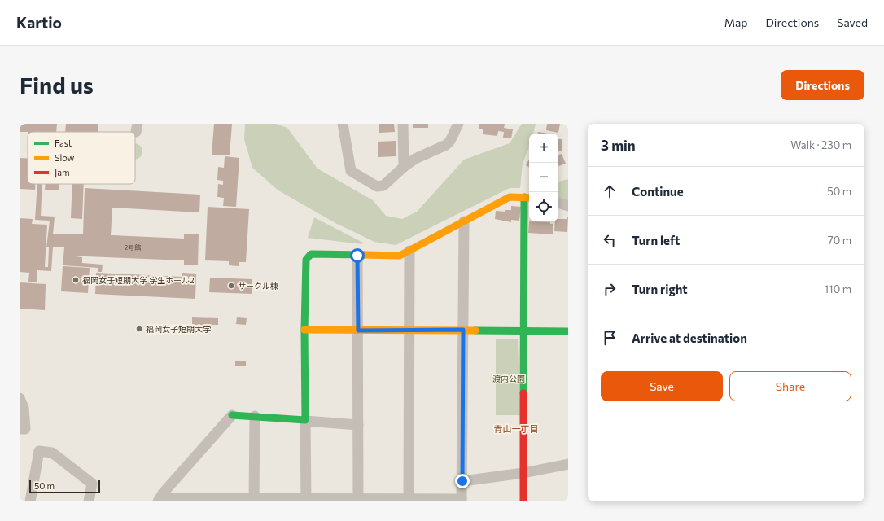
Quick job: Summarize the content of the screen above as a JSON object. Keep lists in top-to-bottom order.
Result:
{
  "districts": ["青山一丁目"],
  "parks": ["渡内公園"],
  "places": ["福岡女子短期大学 学生ホール2", "サークル棟", "福岡女子短期大学"],
  "house_numbers": ["2号館"],
  "legend": ["Fast", "Slow", "Jam"],
  "scale_bar": "50 m",
  "page": {
    "header": "Kartio",
    "nav": ["Map", "Directions", "Saved"],
    "buttons": [
      "Directions",
      ["Save", "Share"]
    ],
    "title": "Find us",
    "heading": ["3 min", "Walk · 230 m"],
    "map_buttons": ["+", "−"],
    "list": [
      ["Continue", "50 m"],
      ["Turn left", "70 m"],
      ["Turn right", "110 m"],
      "Arrive at destination"
    ],
    "scale": "50 m"
  }
}
